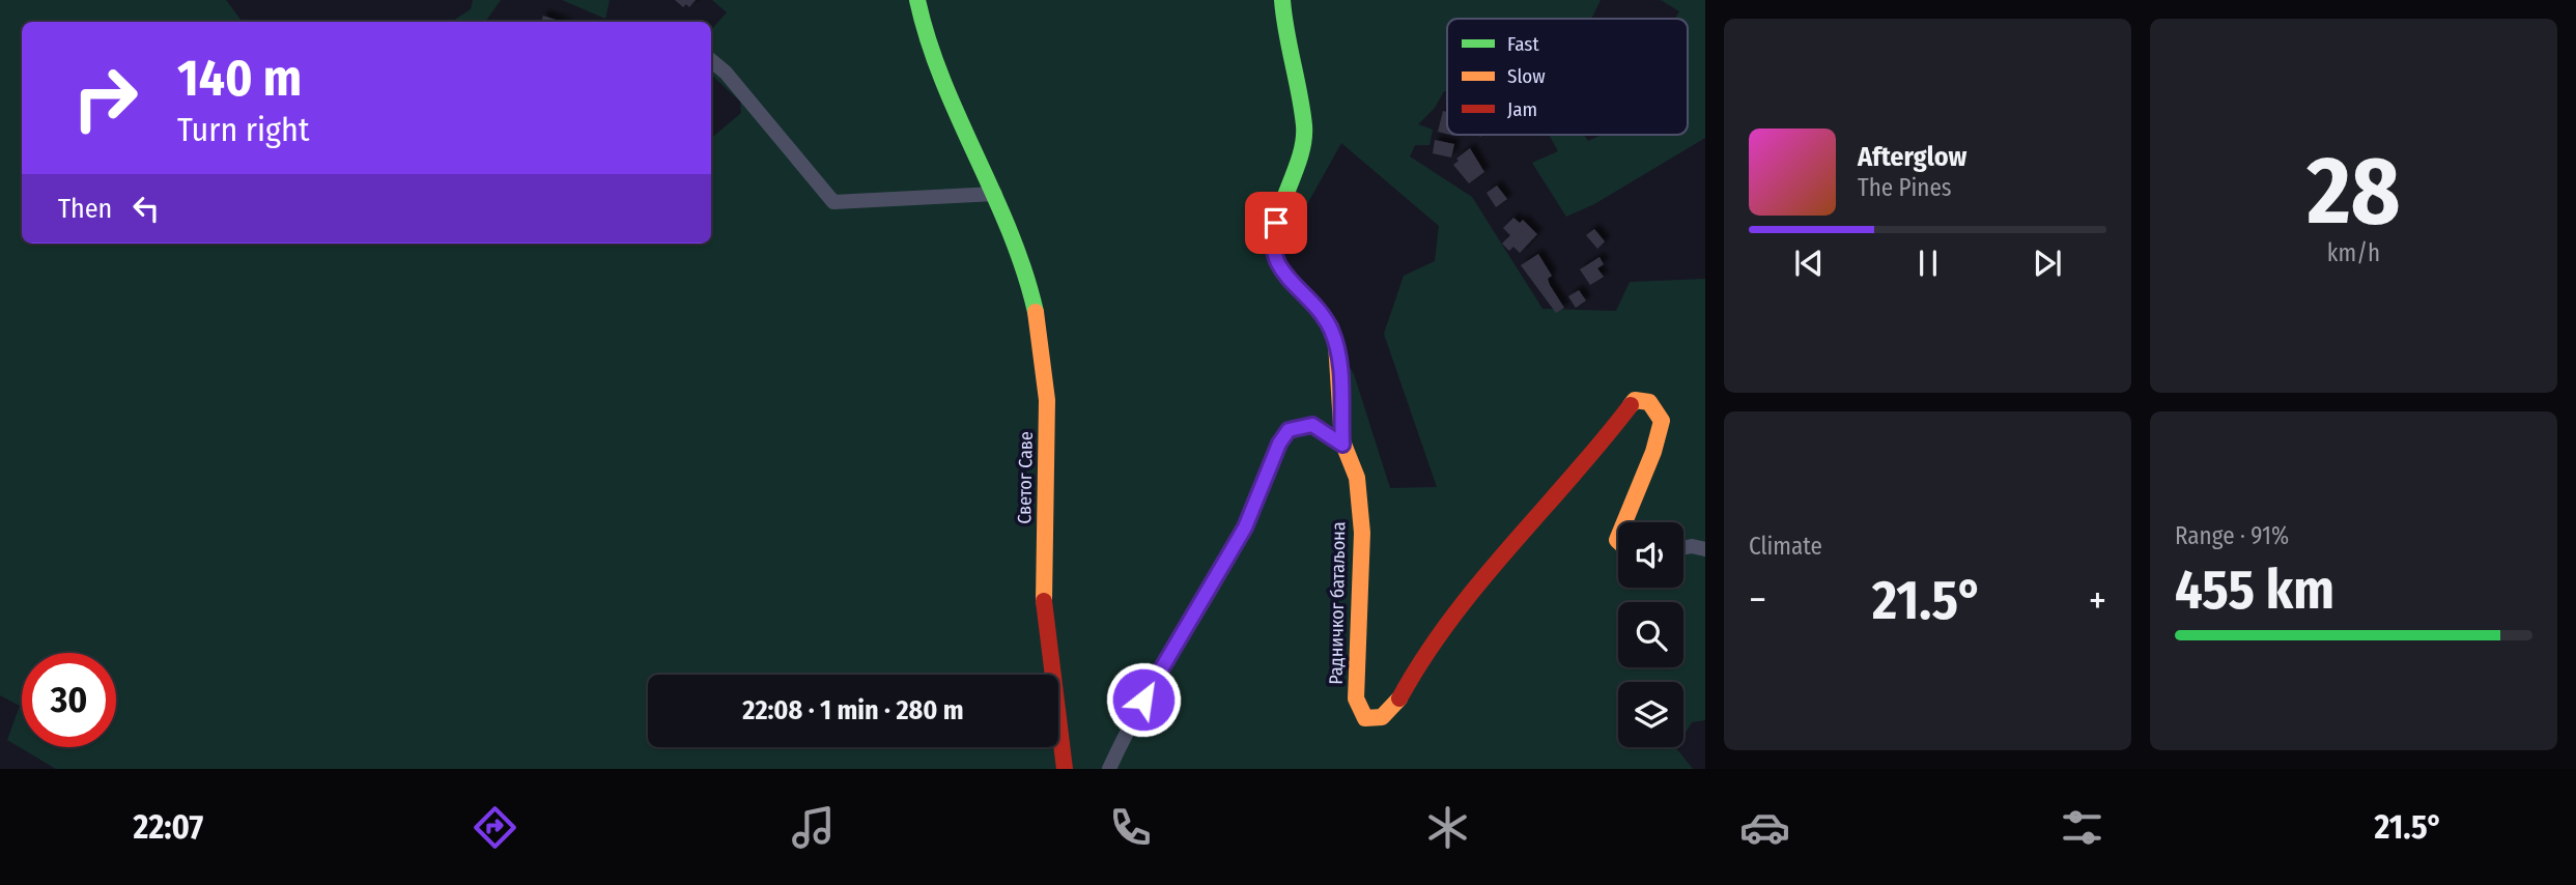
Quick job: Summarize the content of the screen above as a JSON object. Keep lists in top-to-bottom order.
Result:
{
  "streets": {
    "street": ["Светог Саве", "Радничког батаљона"]
  },
  "legend": ["Fast", "Slow", "Jam"],
  "page": {
    "tile": [
      ["28", "km/h"],
      "Climate",
      ["Range · 91%", "455 km"]
    ],
    "turn": ["140 m", "Turn right"],
    "song": ["Afterglow", "The Pines"],
    "then": "Then",
    "heat": ["−", "21.5°", "+"],
    "limit": "30",
    "trip": "22:08 · 1 min · 280 m",
    "tabs": ["22:07", "21.5°"]
  }
}
